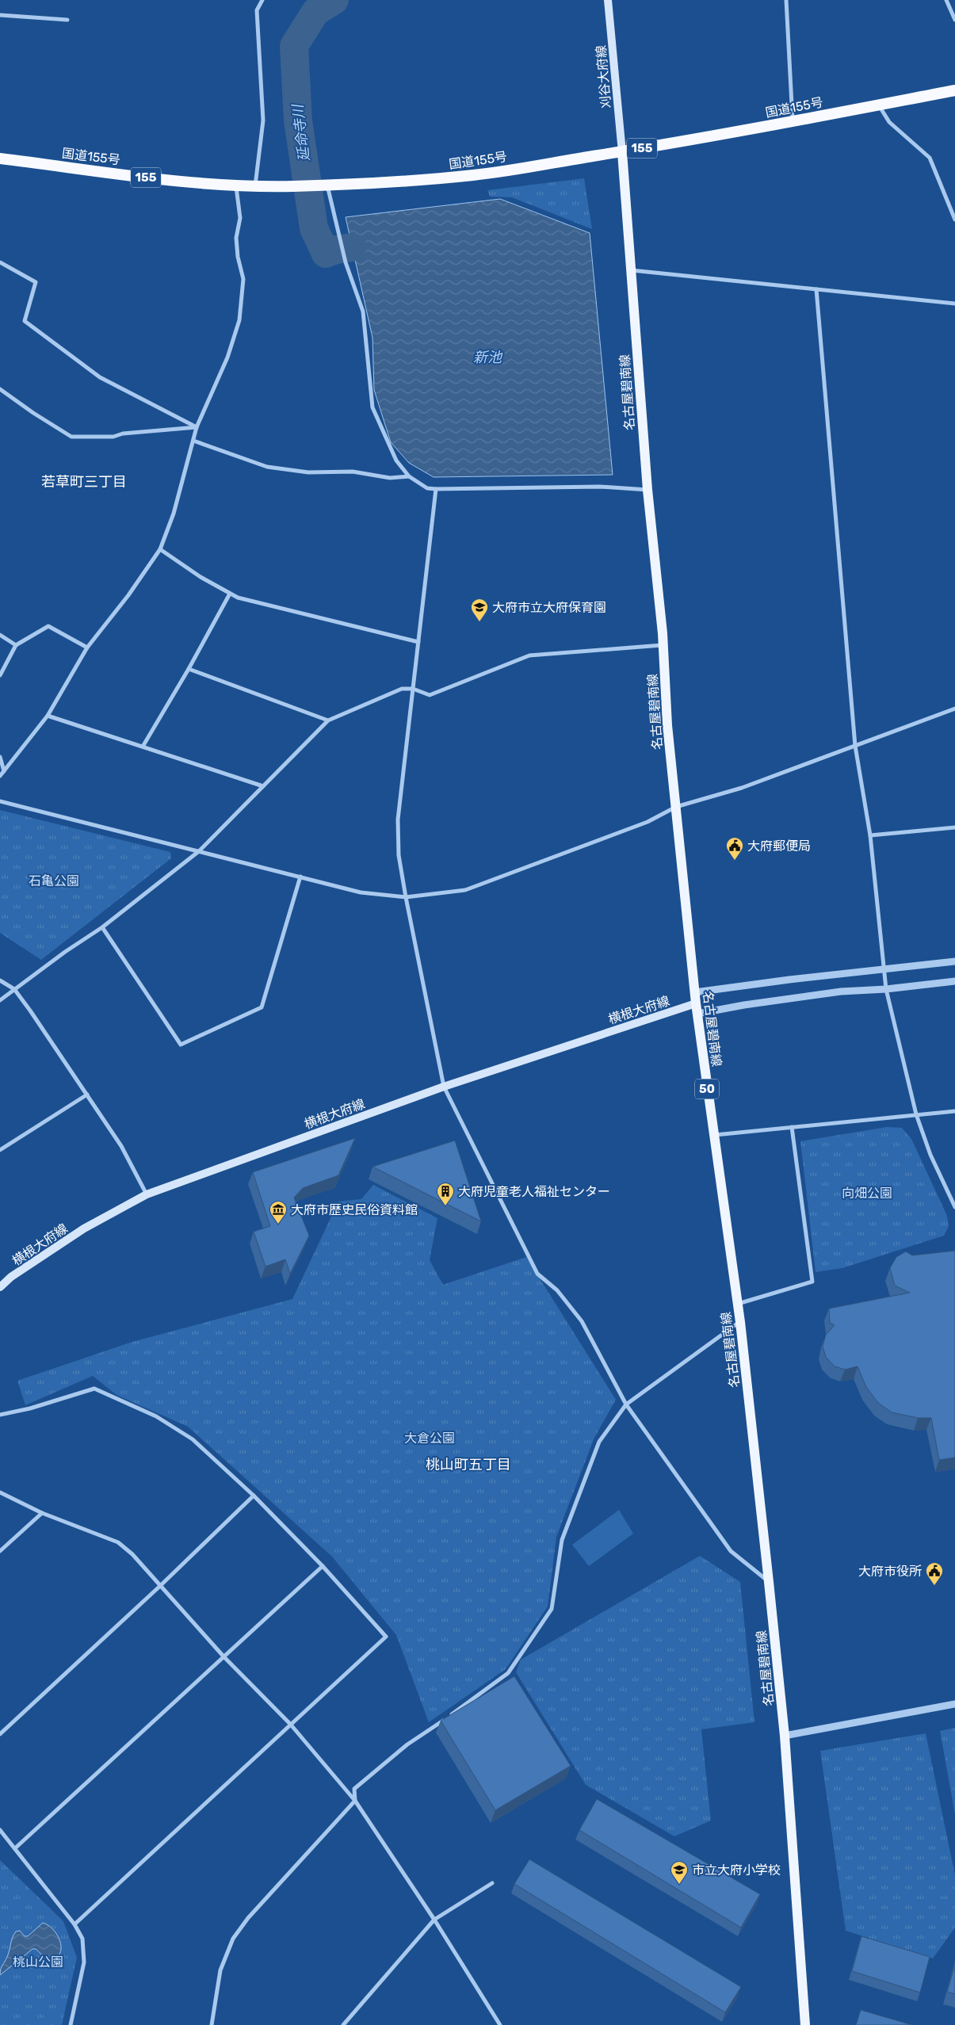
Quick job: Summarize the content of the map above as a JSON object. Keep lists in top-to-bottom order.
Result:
{
  "streets": {
    "highway": ["国道155号", "155"],
    "main road": [
      "刈谷大府線",
      "名古屋碧南線",
      "横根大府線",
      "50"
    ]
  },
  "crossings": [
    ["刈谷大府線", "国道155号"],
    ["刈谷大府線", "名古屋碧南線"],
    ["国道155号", "名古屋碧南線"],
    ["名古屋碧南線", "横根大府線"]
  ],
  "districts": ["若草町三丁目", "桃山町五丁目"],
  "water": ["延命寺川", "新池"],
  "parks": [
    "石亀公園",
    "向畑公園",
    "大倉公園",
    "桃山公園"
  ],
  "places": {
    "school or university": ["大府市立大府保育園", "市立大府小学校"],
    "public building": ["大府郵便局", "大府市役所"],
    "building": ["大府児童老人福祉センター"],
    "museum": ["大府市歴史民俗資料館"]
  }
}
